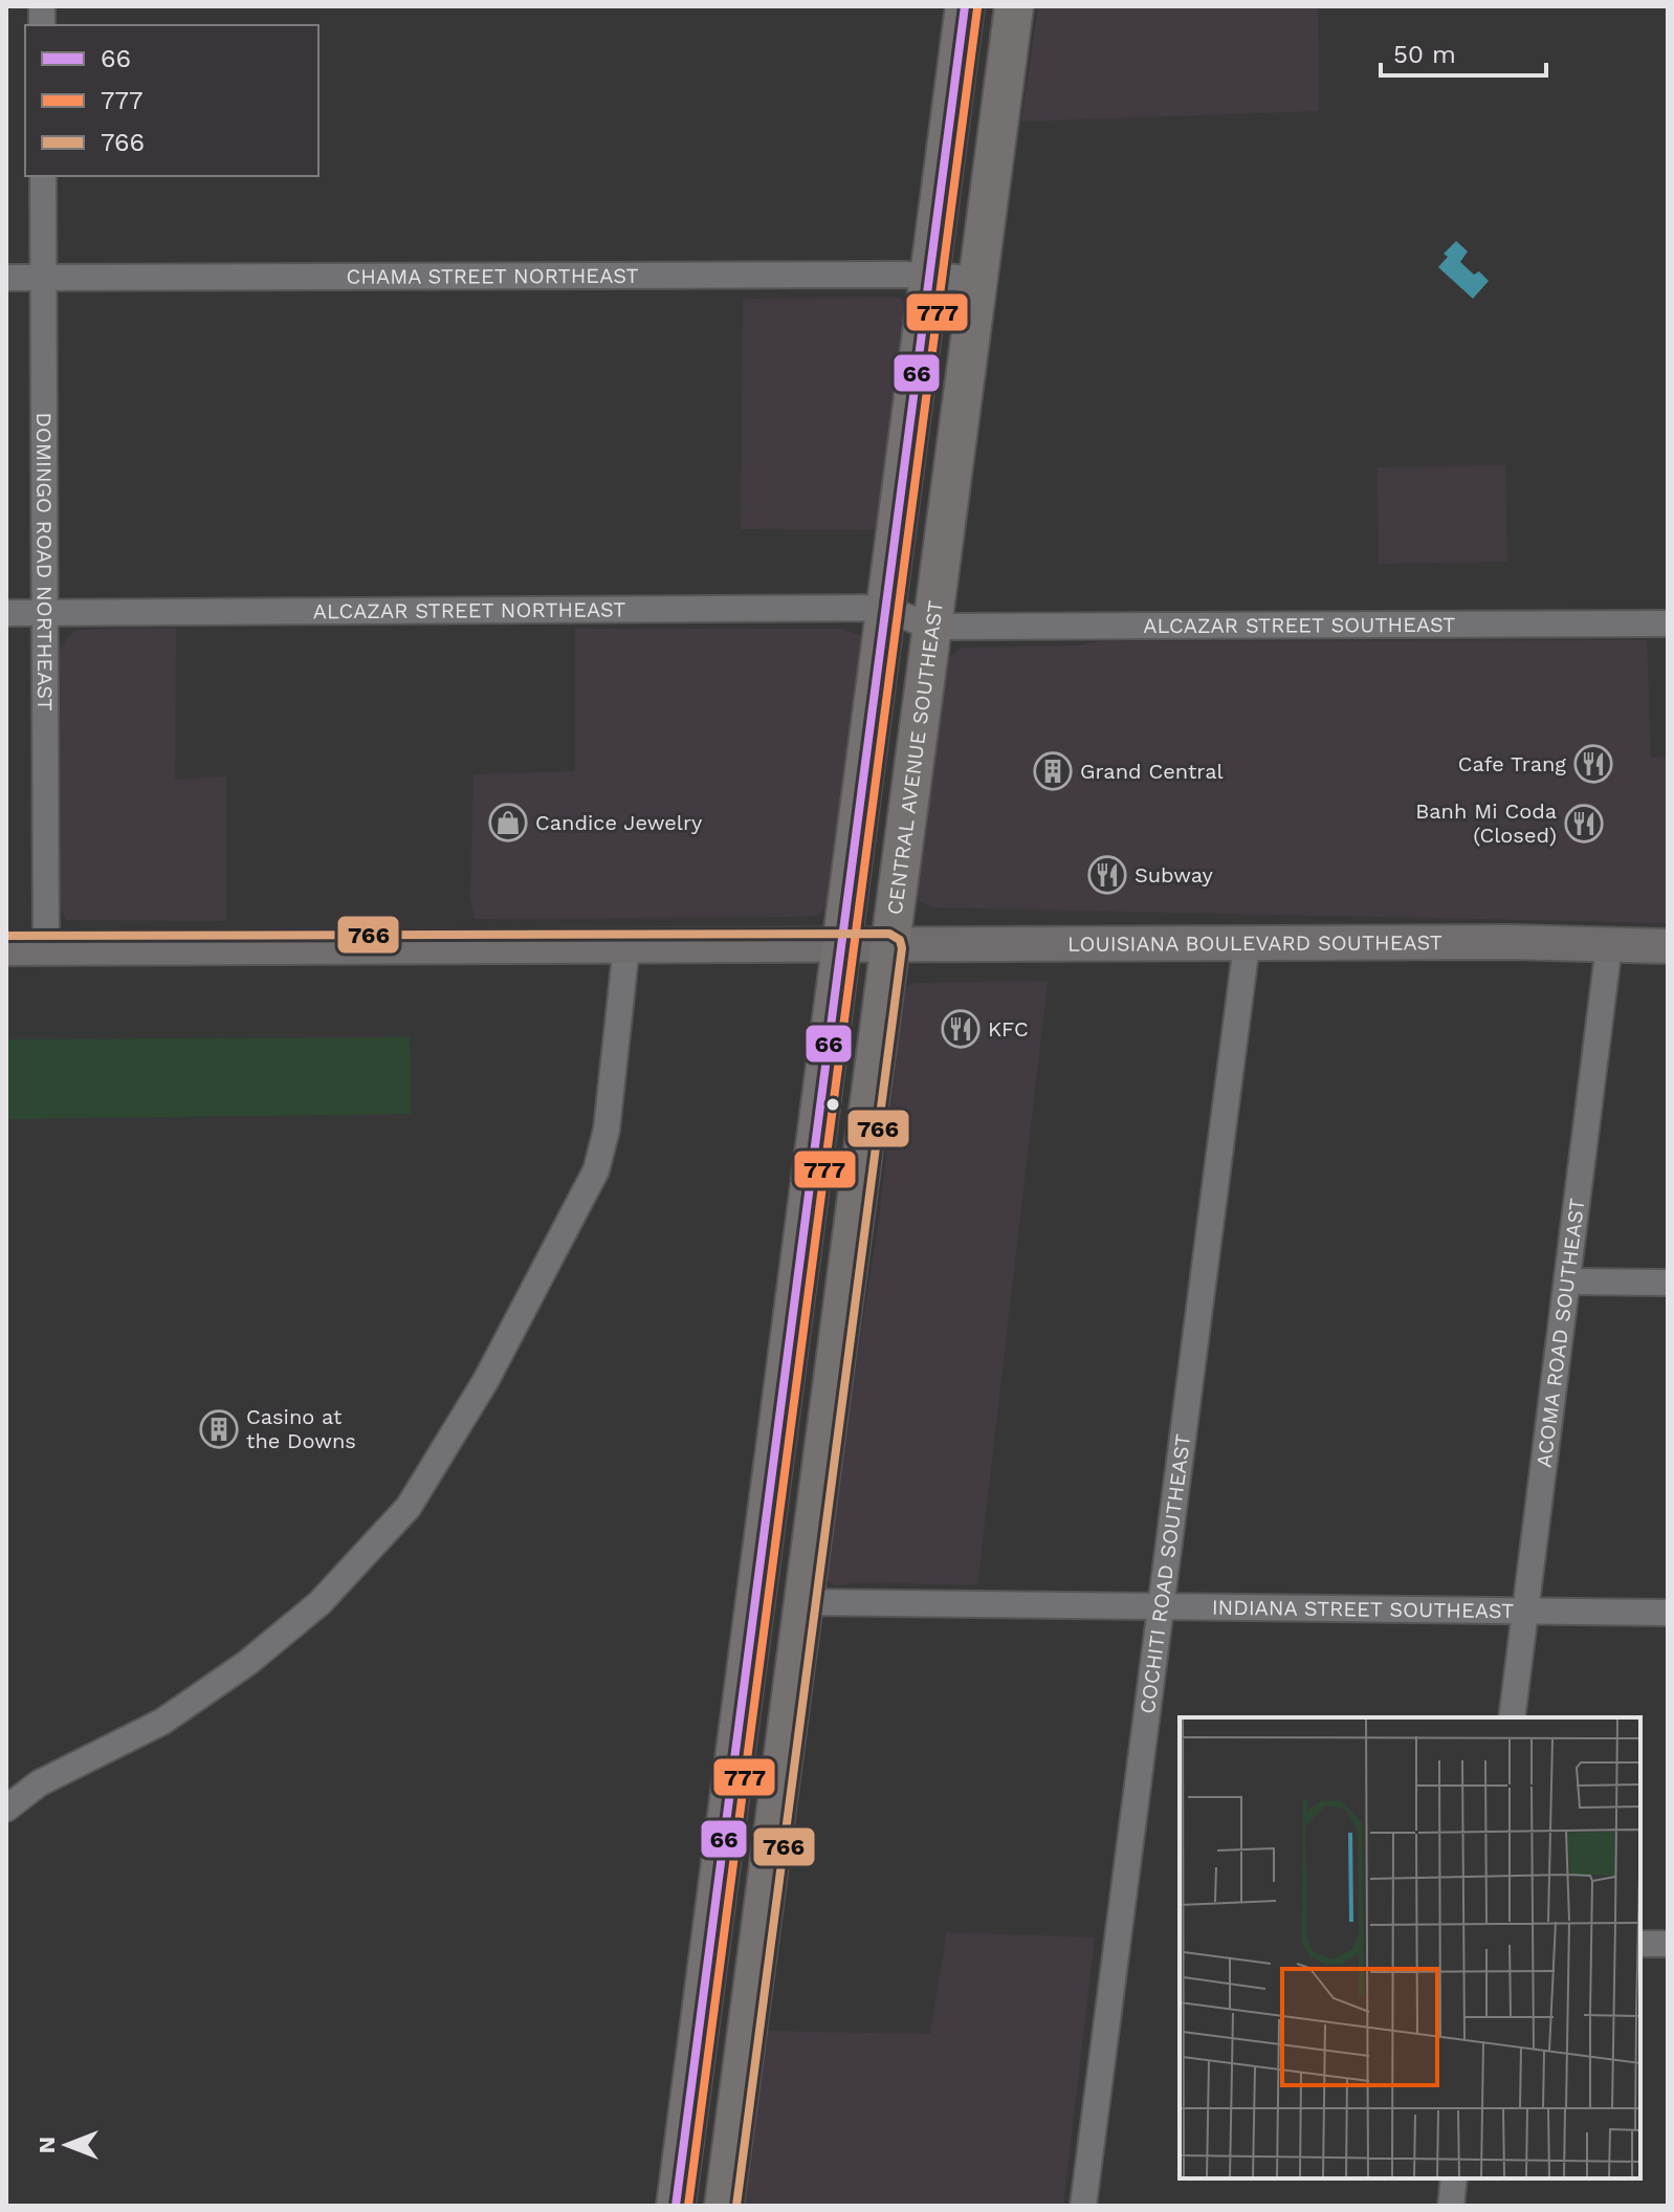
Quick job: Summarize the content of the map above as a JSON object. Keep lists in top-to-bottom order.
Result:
{
  "streets": {
    "main road": ["CENTRAL AVENUE SOUTHEAST", "LOUISIANA BOULEVARD SOUTHEAST"],
    "street": [
      "CHAMA STREET NORTHEAST",
      "DOMINGO ROAD NORTHEAST",
      "ALCAZAR STREET NORTHEAST",
      "ALCAZAR STREET SOUTHEAST",
      "ACOMA ROAD SOUTHEAST",
      "COCHITI ROAD SOUTHEAST",
      "INDIANA STREET SOUTHEAST"
    ]
  },
  "crossings": [
    ["CHAMA STREET NORTHEAST", "DOMINGO ROAD NORTHEAST"],
    ["CHAMA STREET NORTHEAST", "CENTRAL AVENUE SOUTHEAST"],
    ["DOMINGO ROAD NORTHEAST", "ALCAZAR STREET NORTHEAST"],
    ["DOMINGO ROAD NORTHEAST", "LOUISIANA BOULEVARD SOUTHEAST"],
    ["ALCAZAR STREET NORTHEAST", "ALCAZAR STREET SOUTHEAST"],
    ["ALCAZAR STREET NORTHEAST", "CENTRAL AVENUE SOUTHEAST"],
    ["ALCAZAR STREET SOUTHEAST", "CENTRAL AVENUE SOUTHEAST"],
    ["CENTRAL AVENUE SOUTHEAST", "LOUISIANA BOULEVARD SOUTHEAST"],
    ["CENTRAL AVENUE SOUTHEAST", "INDIANA STREET SOUTHEAST"],
    ["LOUISIANA BOULEVARD SOUTHEAST", "ACOMA ROAD SOUTHEAST"],
    ["LOUISIANA BOULEVARD SOUTHEAST", "COCHITI ROAD SOUTHEAST"],
    ["ACOMA ROAD SOUTHEAST", "INDIANA STREET SOUTHEAST"],
    ["COCHITI ROAD SOUTHEAST", "INDIANA STREET SOUTHEAST"]
  ],
  "places": {
    "restaurant": [
      "Cafe Trang",
      "Banh Mi Coda (Closed)",
      "Subway",
      "KFC"
    ],
    "building": ["Grand Central", "Casino at the Downs"],
    "shop": ["Candice Jewelry"]
  },
  "lines": ["transit line 66", "transit line 777", "transit line 766"],
  "legend": ["66", "777", "766"],
  "scale_bar": "50 m",
  "north": "left"
}
